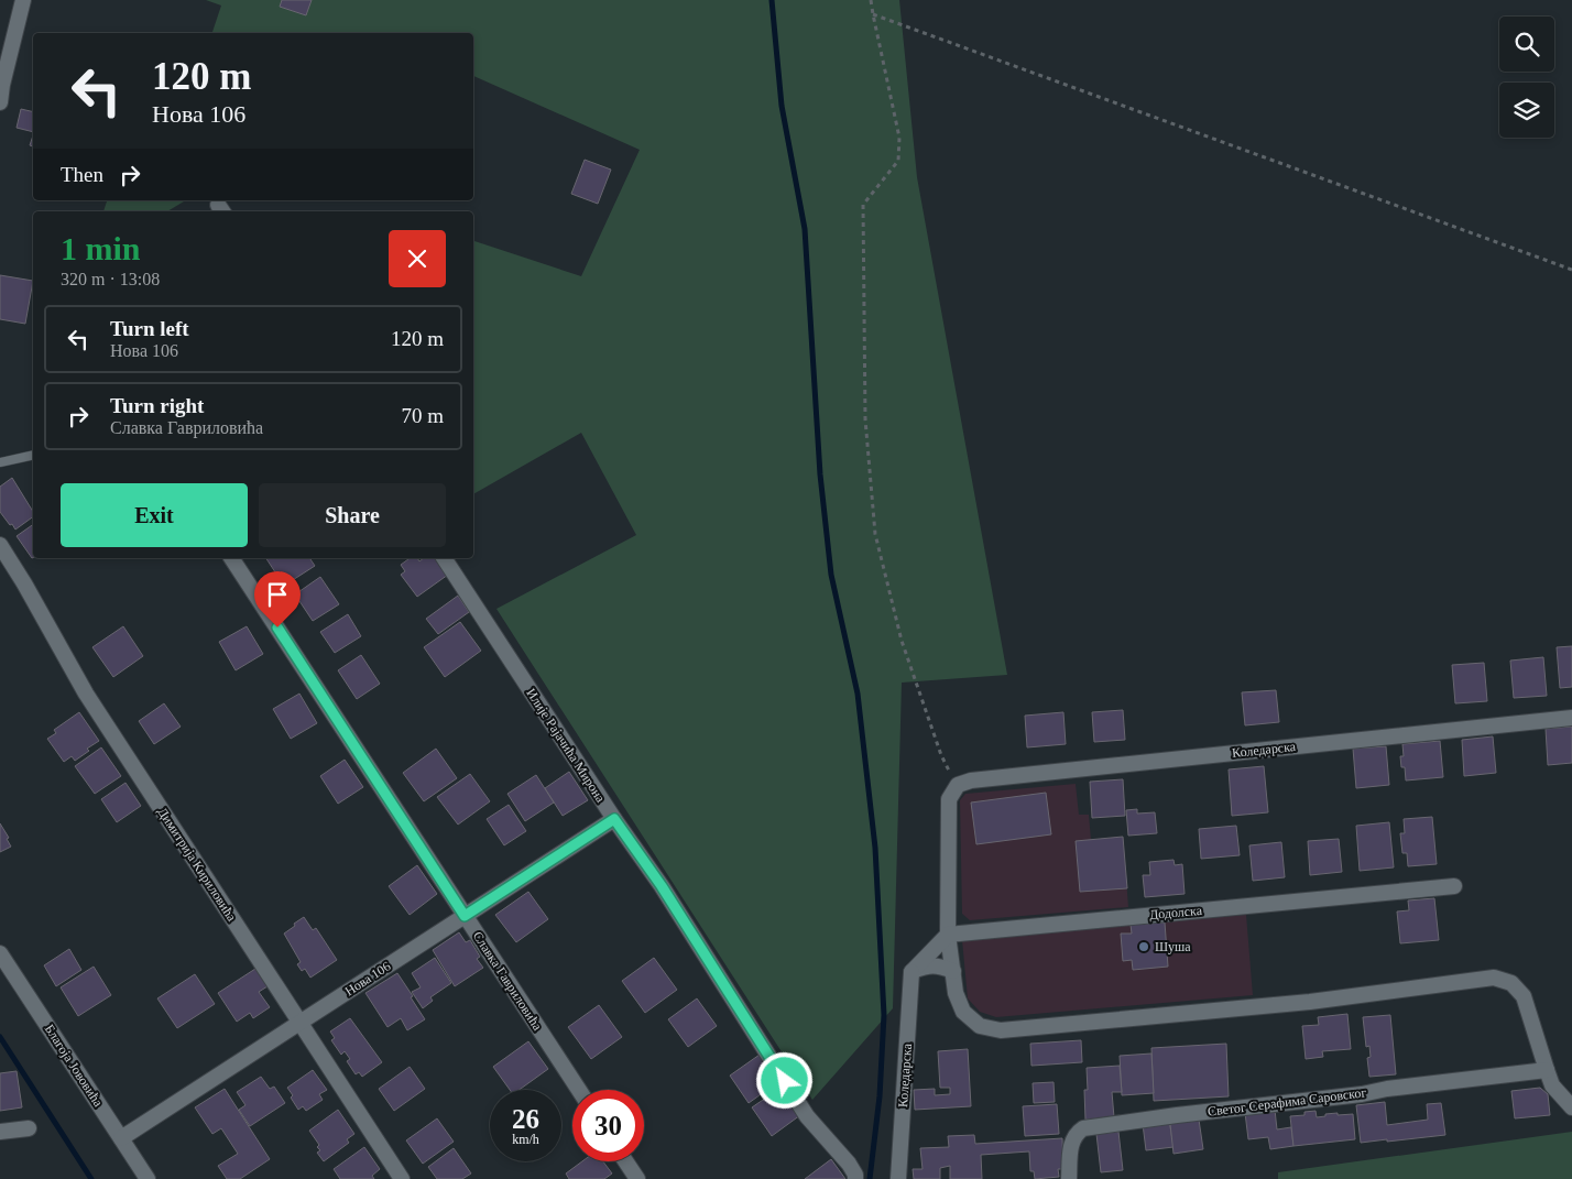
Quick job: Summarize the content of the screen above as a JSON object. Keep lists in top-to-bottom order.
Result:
{
  "streets": {
    "street": [
      "Илије Рајачића Мирона",
      "Коледарска",
      "Димитрија Кириловића",
      "Додолска",
      "Нова 106",
      "Славка Гавриловића",
      "Благоја Јововића",
      "Светог Серафима Саровског"
    ]
  },
  "crossings": [
    ["Илије Рајачића Мирона", "Нова 106"],
    ["Димитрија Кириловића", "Нова 106"],
    ["Нова 106", "Славка Гавриловића"],
    ["Нова 106", "Благоја Јововића"]
  ],
  "places": ["Шуша"],
  "page": {
    "turn": ["120 m", "Нова 106"],
    "then": "Then",
    "heading": ["1 min", "320 m · 13:08"],
    "list": [
      {
        "name": "Turn left",
        "note": "Нова 106",
        "value": "120 m"
      },
      {
        "name": "Turn right",
        "note": "Славка Гавриловића",
        "value": "70 m"
      }
    ],
    "buttons": ["Exit", "Share"],
    "speed": "26 km/h",
    "limit": "30"
  }
}
